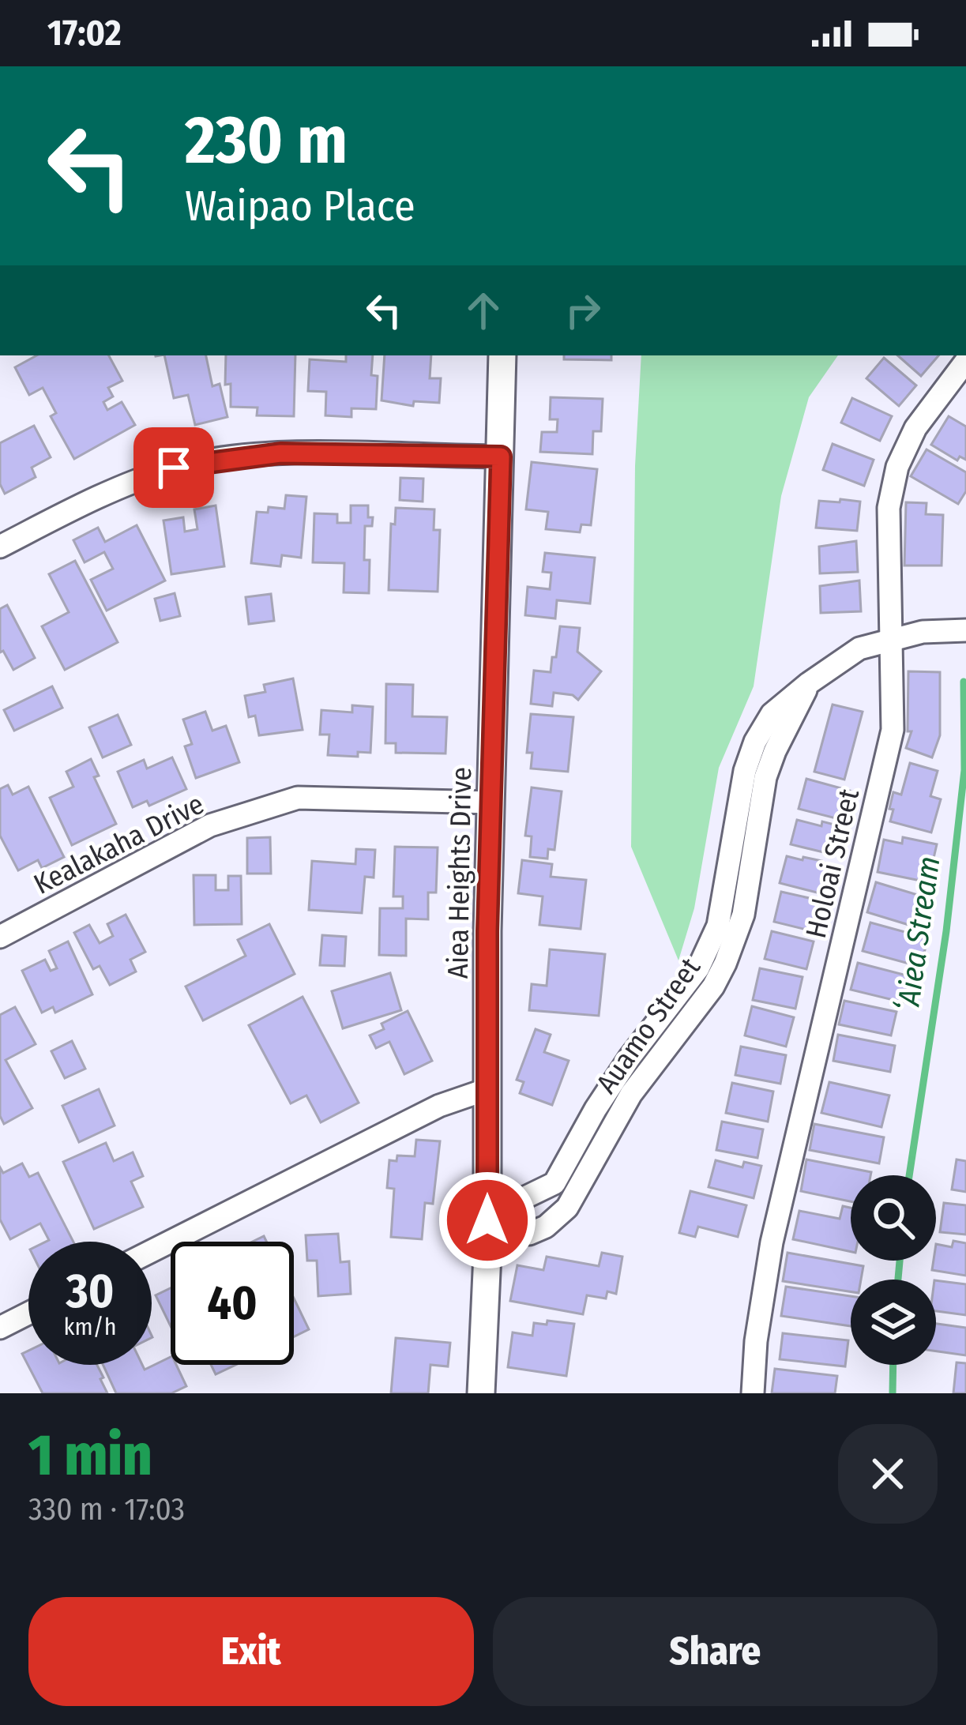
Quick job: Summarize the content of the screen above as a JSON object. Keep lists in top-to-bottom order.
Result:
{
  "streets": {
    "street": [
      "Kealakaha Drive",
      "Holoai Street",
      "Aiea Heights Drive",
      "Auamo Street"
    ]
  },
  "crossings": [
    ["Kealakaha Drive", "Aiea Heights Drive"],
    ["Holoai Street", "Auamo Street"],
    ["Aiea Heights Drive", "Auamo Street"]
  ],
  "water": ["ʻAiea Stream"],
  "page": {
    "status": "17:02",
    "turn": ["230 m", "Waipao Place"],
    "speed": "30 km/h",
    "limit": "40",
    "heading": ["1 min", "330 m · 17:03"],
    "buttons": ["Exit", "Share"]
  }
}
